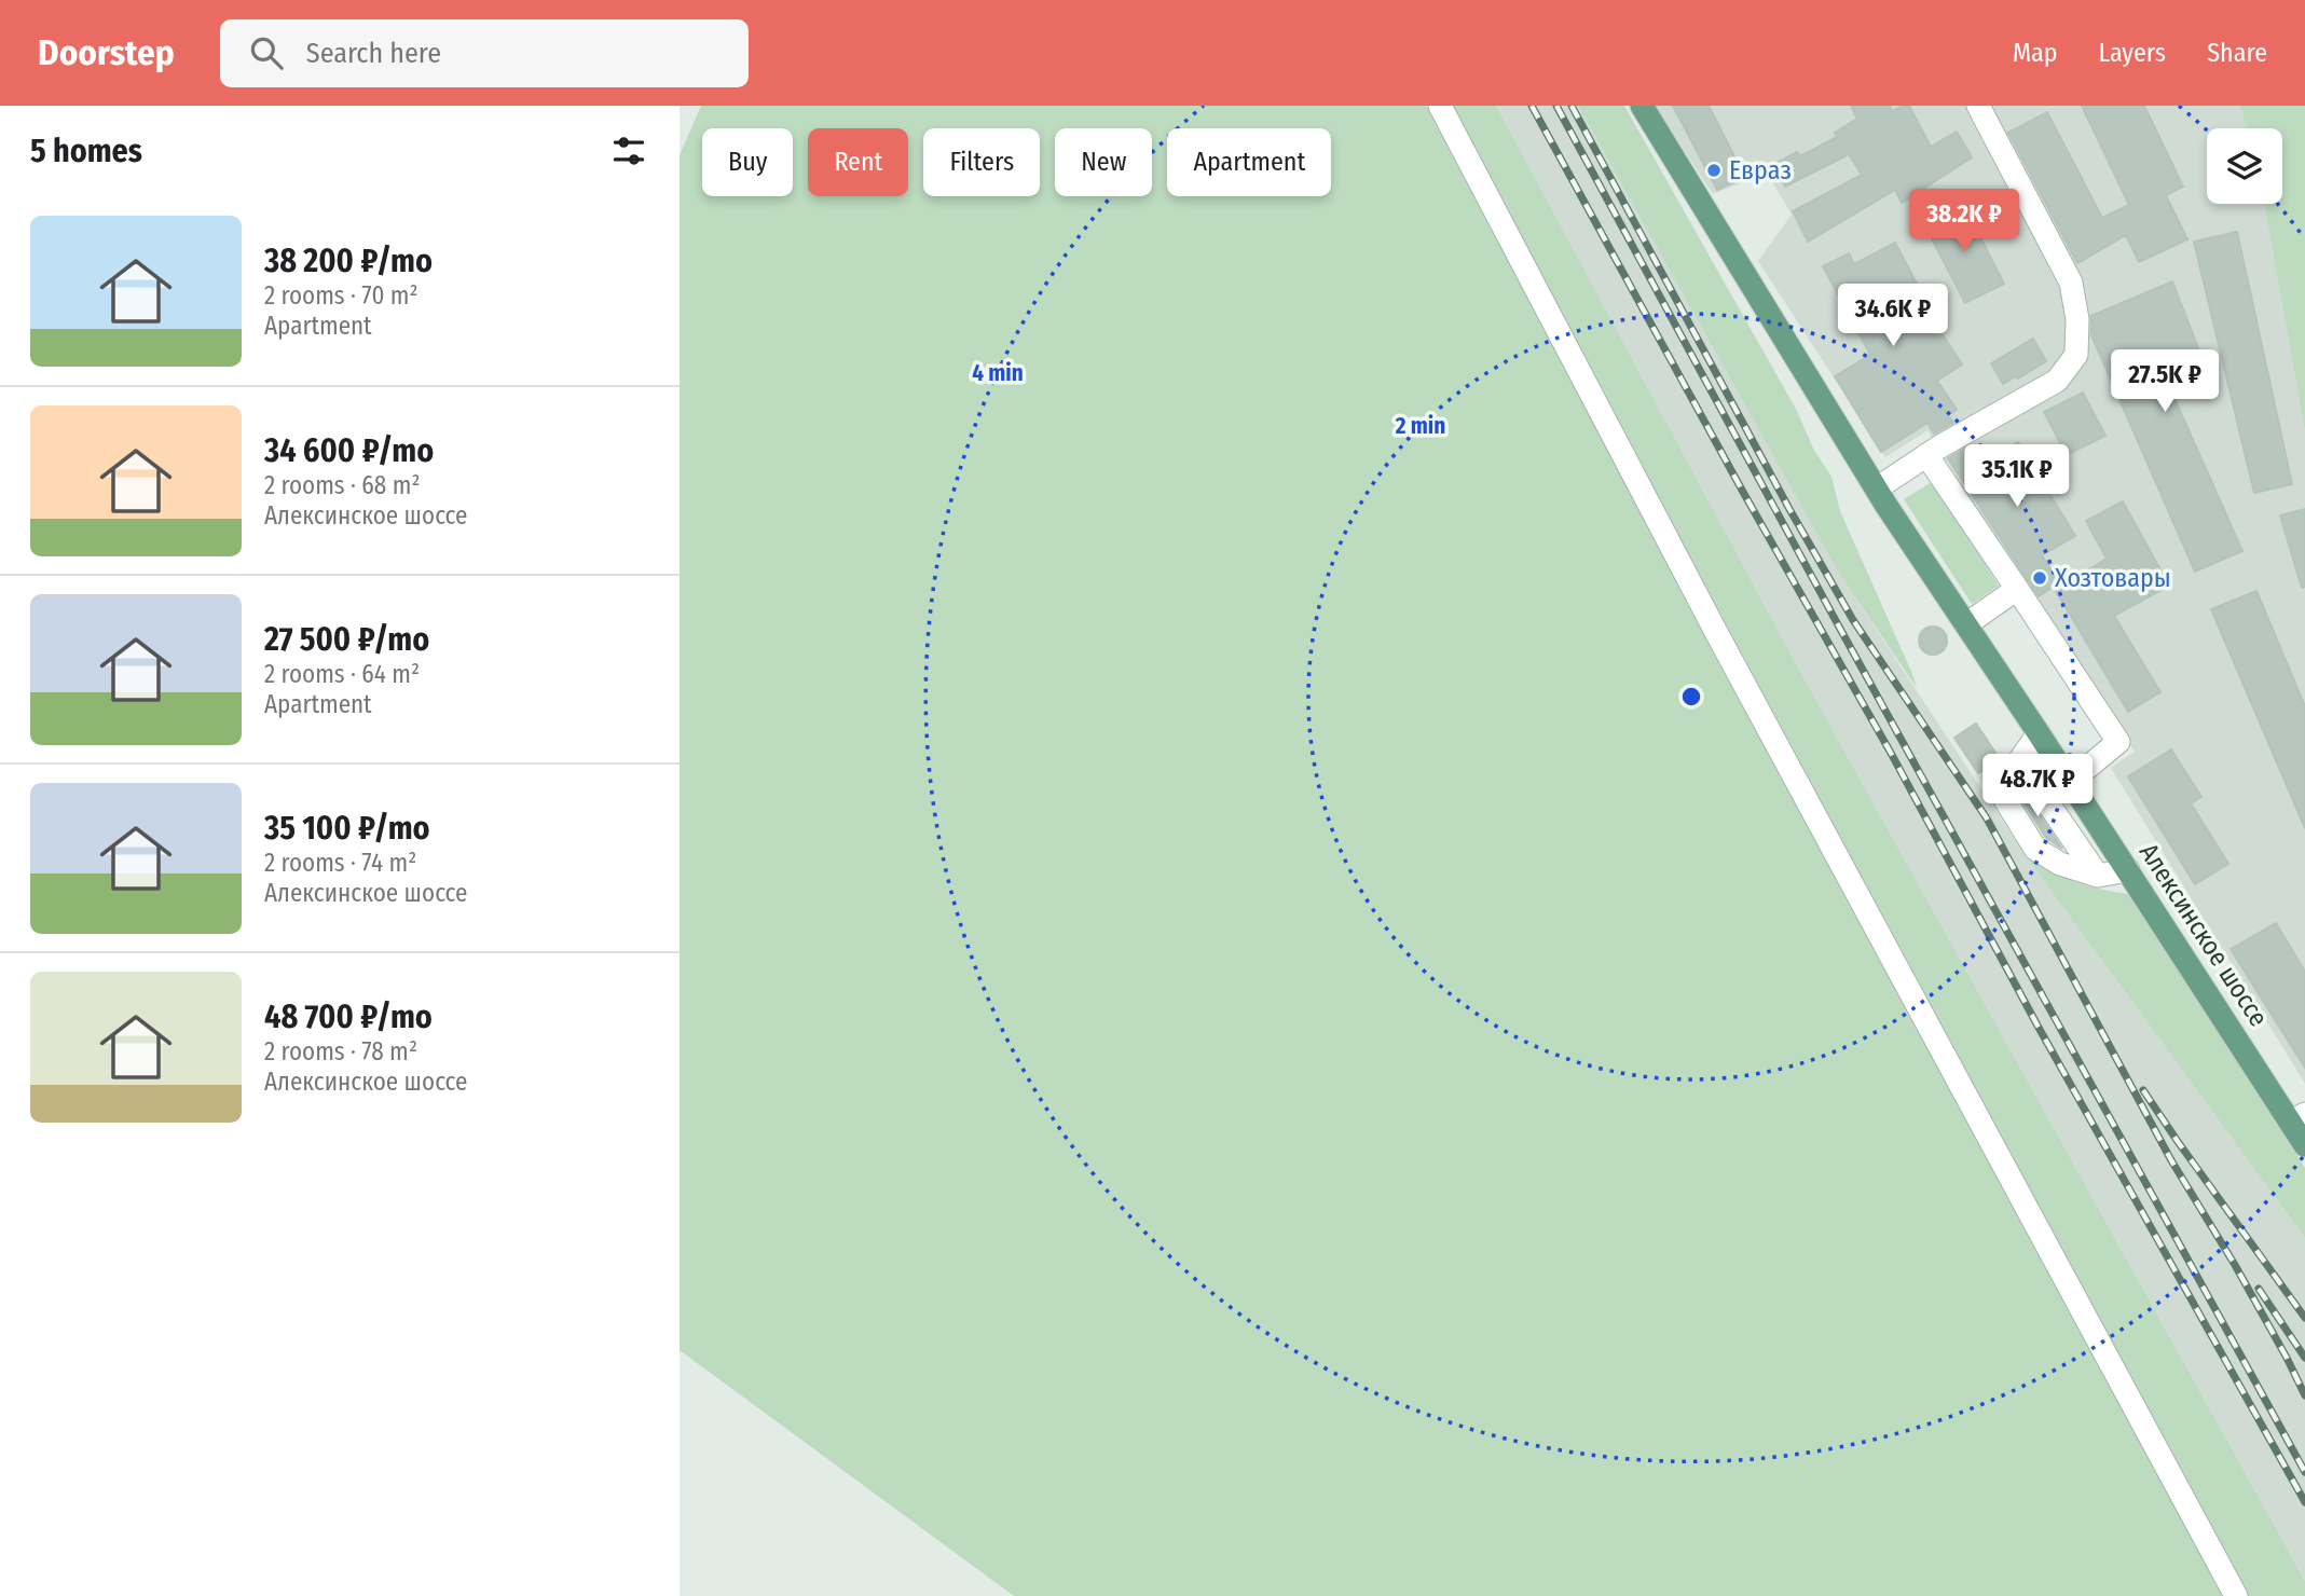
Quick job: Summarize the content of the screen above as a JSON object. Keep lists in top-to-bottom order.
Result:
{
  "streets": {
    "main road": ["Алексинское шоссе"]
  },
  "places": ["Евраз", "Хозтовары"],
  "page": {
    "header": "Doorstep",
    "search": "Search here",
    "nav": ["Map", "Layers", "Share"],
    "heading": "5 homes",
    "chip": [
      "Buy",
      "Rent",
      "Filters",
      "New",
      "Apartment"
    ],
    "price": [
      "38.2K ₽",
      "34.6K ₽",
      "27.5K ₽",
      "35.1K ₽",
      "48.7K ₽"
    ],
    "list": [
      {
        "name": "38 200 ₽/mo",
        "note": "2 rooms · 70 m² · Apartment"
      },
      {
        "name": "34 600 ₽/mo",
        "note": "2 rooms · 68 m² · Алексинское шоссе"
      },
      {
        "name": "27 500 ₽/mo",
        "note": "2 rooms · 64 m² · Apartment"
      },
      {
        "name": "35 100 ₽/mo",
        "note": "2 rooms · 74 m² · Алексинское шоссе"
      },
      {
        "name": "48 700 ₽/mo",
        "note": "2 rooms · 78 m² · Алексинское шоссе"
      }
    ]
  },
  "rings": ["4 min", "2 min"]
}
